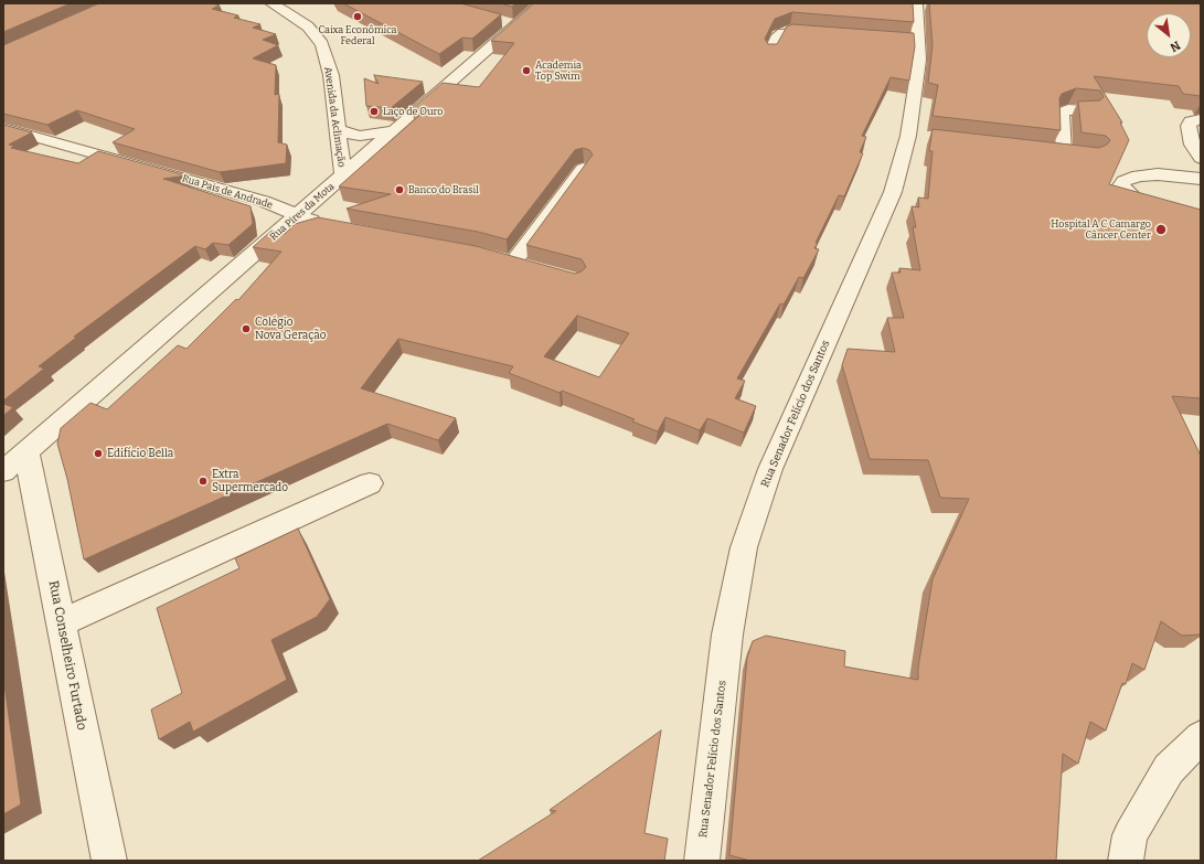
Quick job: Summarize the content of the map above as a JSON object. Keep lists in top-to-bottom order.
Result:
{
  "streets": {
    "street": [
      "Avenida da Aclimação",
      "Rua Pais de Andrade",
      "Rua Pires da Mota",
      "Rua Senador Felício dos Santos",
      "Rua Conselheiro Furtado"
    ]
  },
  "crossings": [
    ["Avenida da Aclimação", "Rua Pires da Mota"],
    ["Rua Pais de Andrade", "Rua Pires da Mota"],
    ["Rua Pires da Mota", "Rua Conselheiro Furtado"]
  ],
  "places": [
    "Caixa Econômica Federal",
    "Academia Top Swim",
    "Laço de Ouro",
    "Banco do Brasil",
    "Hospital A C Camargo Câncer Center",
    "Colégio Nova Geração",
    "Edifício Bella",
    "Extra Supermercado"
  ],
  "north": "bottom right"
}
